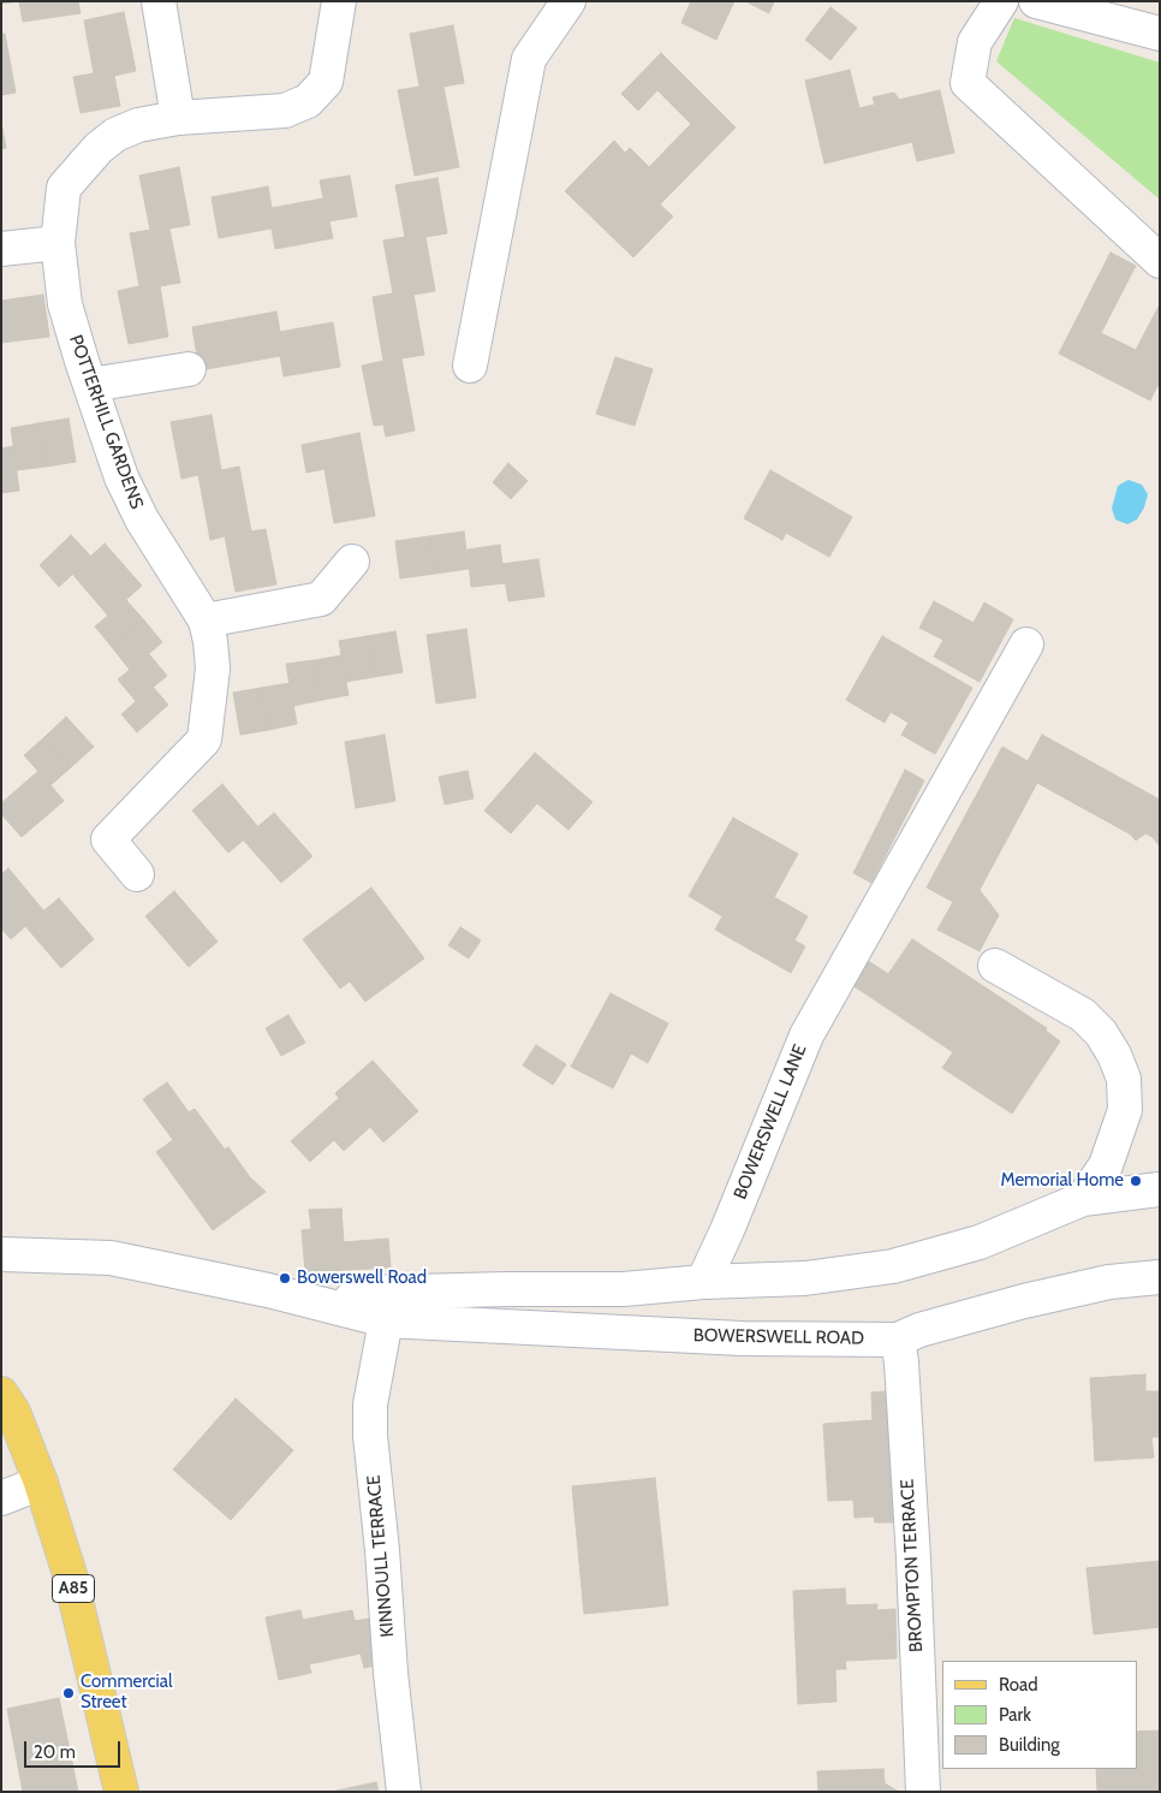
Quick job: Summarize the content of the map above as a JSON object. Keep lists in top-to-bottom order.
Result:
{
  "streets": {
    "main road": ["A85"],
    "street": [
      "POTTERHILL GARDENS",
      "BOWERSWELL LANE",
      "BOWERSWELL ROAD",
      "KINNOULL TERRACE",
      "BROMPTON TERRACE"
    ]
  },
  "crossings": [
    ["BOWERSWELL ROAD", "KINNOULL TERRACE"],
    ["BOWERSWELL ROAD", "BROMPTON TERRACE"]
  ],
  "places": ["Memorial Home", "Bowerswell Road", "Commercial Street"],
  "legend": ["Road", "Park", "Building"],
  "scale_bar": "20 m"
}
